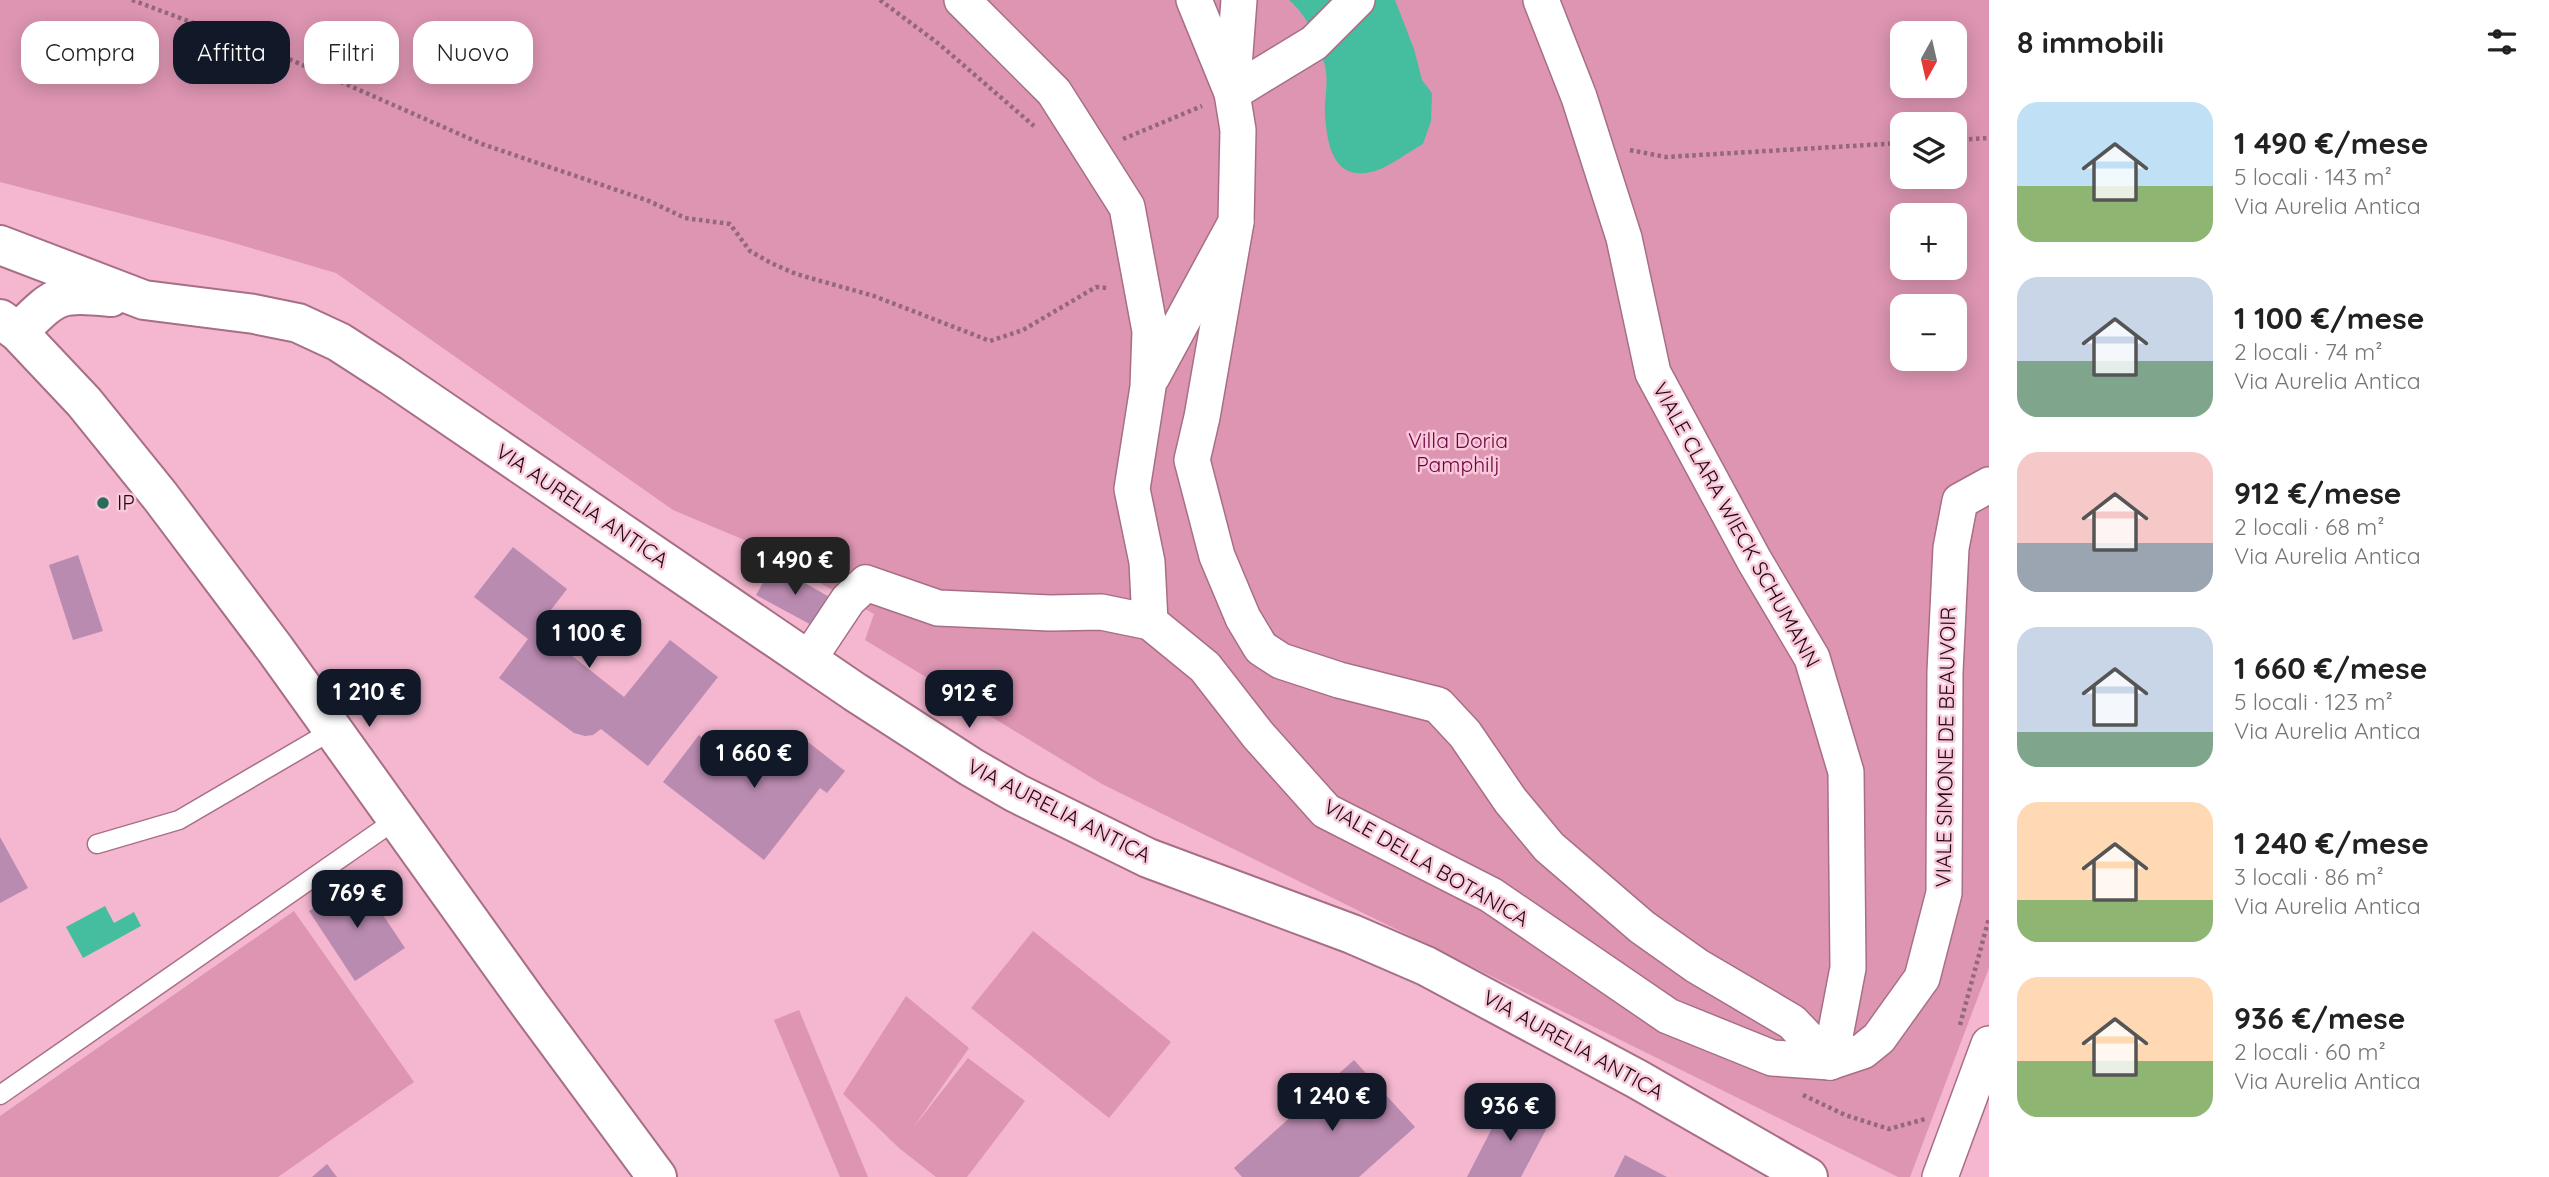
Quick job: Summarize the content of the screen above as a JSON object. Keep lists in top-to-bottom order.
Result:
{
  "streets": {
    "street": [
      "VIA AURELIA ANTICA",
      "VIALE CLARA WIECK SCHUMANN",
      "VIALE SIMONE DE BEAUVOIR",
      "VIALE DELLA BOTANICA"
    ]
  },
  "crossings": [
    ["VIALE CLARA WIECK SCHUMANN", "VIALE SIMONE DE BEAUVOIR"],
    ["VIALE SIMONE DE BEAUVOIR", "VIALE DELLA BOTANICA"]
  ],
  "parks": ["Villa Doria Pamphilj"],
  "places": ["IP"],
  "north": "bottom",
  "page": {
    "heading": "8 immobili",
    "map_buttons": ["+", "−"],
    "chip": [
      "Compra",
      "Affitta",
      "Filtri",
      "Nuovo"
    ],
    "list": [
      {
        "name": "1 490 €/mese",
        "note": "5 locali · 143 m² · Via Aurelia Antica"
      },
      {
        "name": "1 100 €/mese",
        "note": "2 locali · 74 m² · Via Aurelia Antica"
      },
      {
        "name": "912 €/mese",
        "note": "2 locali · 68 m² · Via Aurelia Antica"
      },
      {
        "name": "1 660 €/mese",
        "note": "5 locali · 123 m² · Via Aurelia Antica"
      },
      {
        "name": "1 240 €/mese",
        "note": "3 locali · 86 m² · Via Aurelia Antica"
      },
      {
        "name": "936 €/mese",
        "note": "2 locali · 60 m² · Via Aurelia Antica"
      }
    ],
    "price": [
      "1 490 €",
      "1 100 €",
      "1 210 €",
      "912 €",
      "1 660 €",
      "769 €",
      "1 240 €",
      "936 €"
    ]
  }
}
